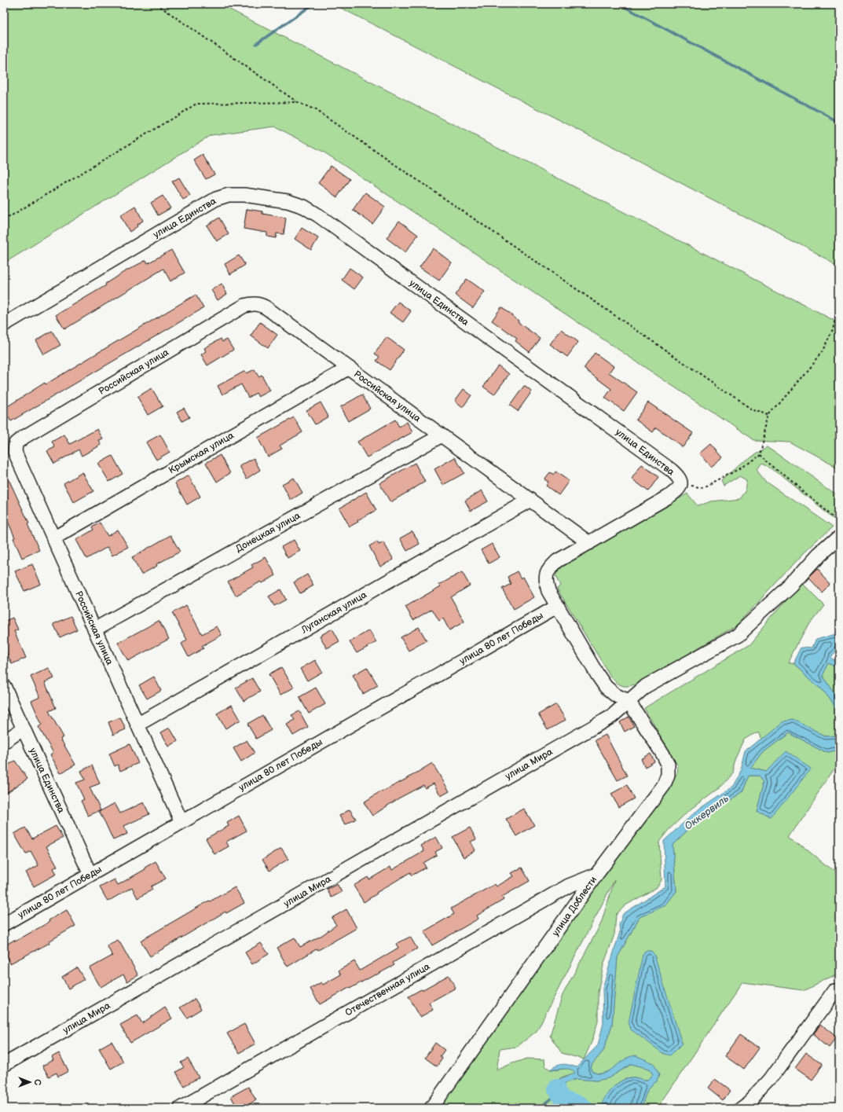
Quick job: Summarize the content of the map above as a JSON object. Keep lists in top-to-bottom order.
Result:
{
  "streets": {
    "street": [
      "улица Единства",
      "Российская улица",
      "Крымская улица",
      "Донецкая улица",
      "Луганская улица",
      "улица 80 лет Победы",
      "улица Мира",
      "улица Доблести",
      "Отечественная улица"
    ]
  },
  "crossings": [
    ["улица Единства", "Российская улица"],
    ["улица Единства", "улица 80 лет Победы"],
    ["улица Единства", "улица Мира"],
    ["улица Единства", "улица Доблести"],
    ["Российская улица", "Крымская улица"],
    ["Российская улица", "Донецкая улица"],
    ["Российская улица", "Луганская улица"],
    ["Российская улица", "улица 80 лет Победы"],
    ["улица Мира", "улица Доблести"],
    ["улица Доблести", "Отечественная улица"]
  ],
  "water": ["Оккервиль"],
  "north": "right"
}
